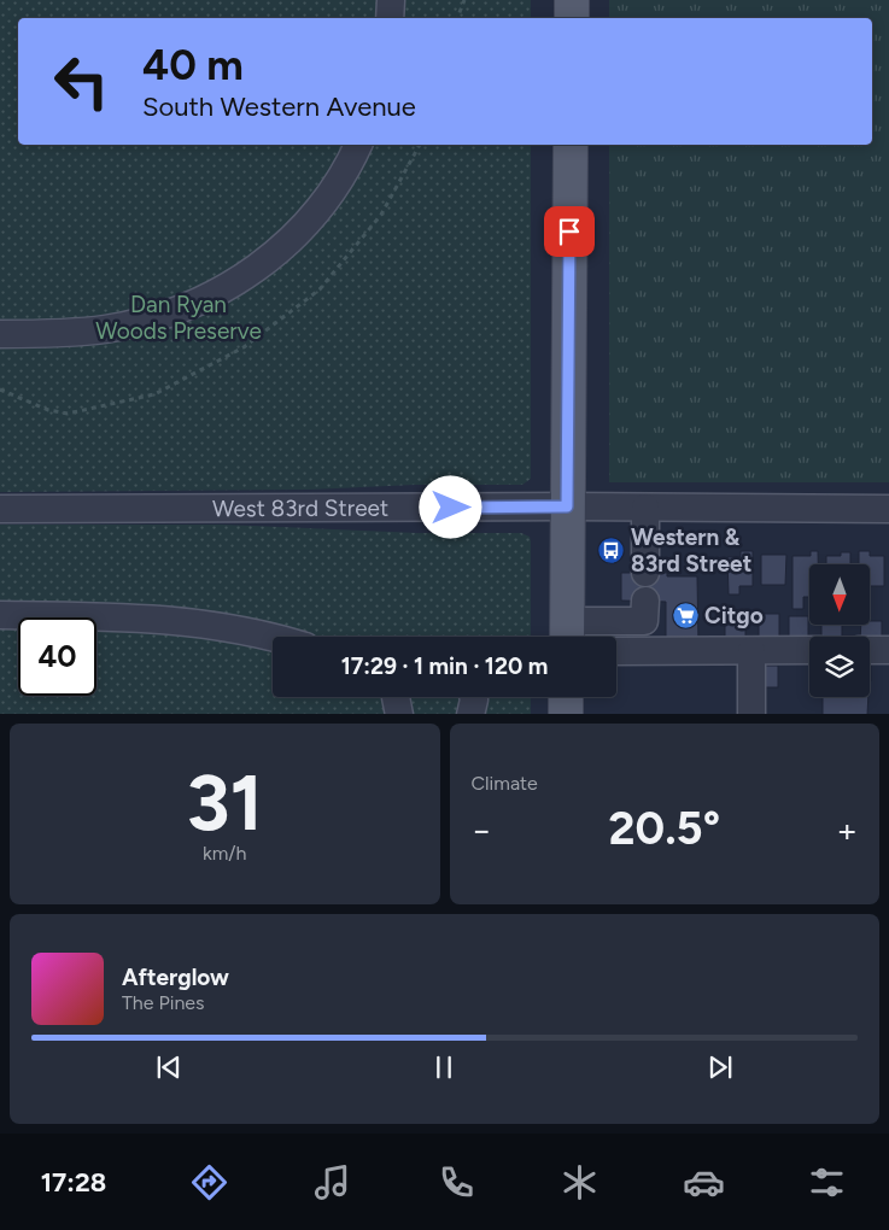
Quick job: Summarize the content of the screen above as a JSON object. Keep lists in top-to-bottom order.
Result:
{
  "streets": {
    "street": ["West 83rd Street"]
  },
  "parks": ["Dan Ryan Woods Preserve"],
  "places": {
    "bus stop": ["Western & 83rd Street"],
    "supermarket": ["Citgo"]
  },
  "north": "bottom",
  "page": {
    "turn": ["40 m", "South Western Avenue"],
    "limit": "40",
    "trip": "17:29 · 1 min · 120 m",
    "tile": [
      ["31", "km/h"],
      "Climate"
    ],
    "heat": ["−", "20.5°", "+"],
    "song": ["Afterglow", "The Pines"],
    "tabs": "17:28"
  }
}
